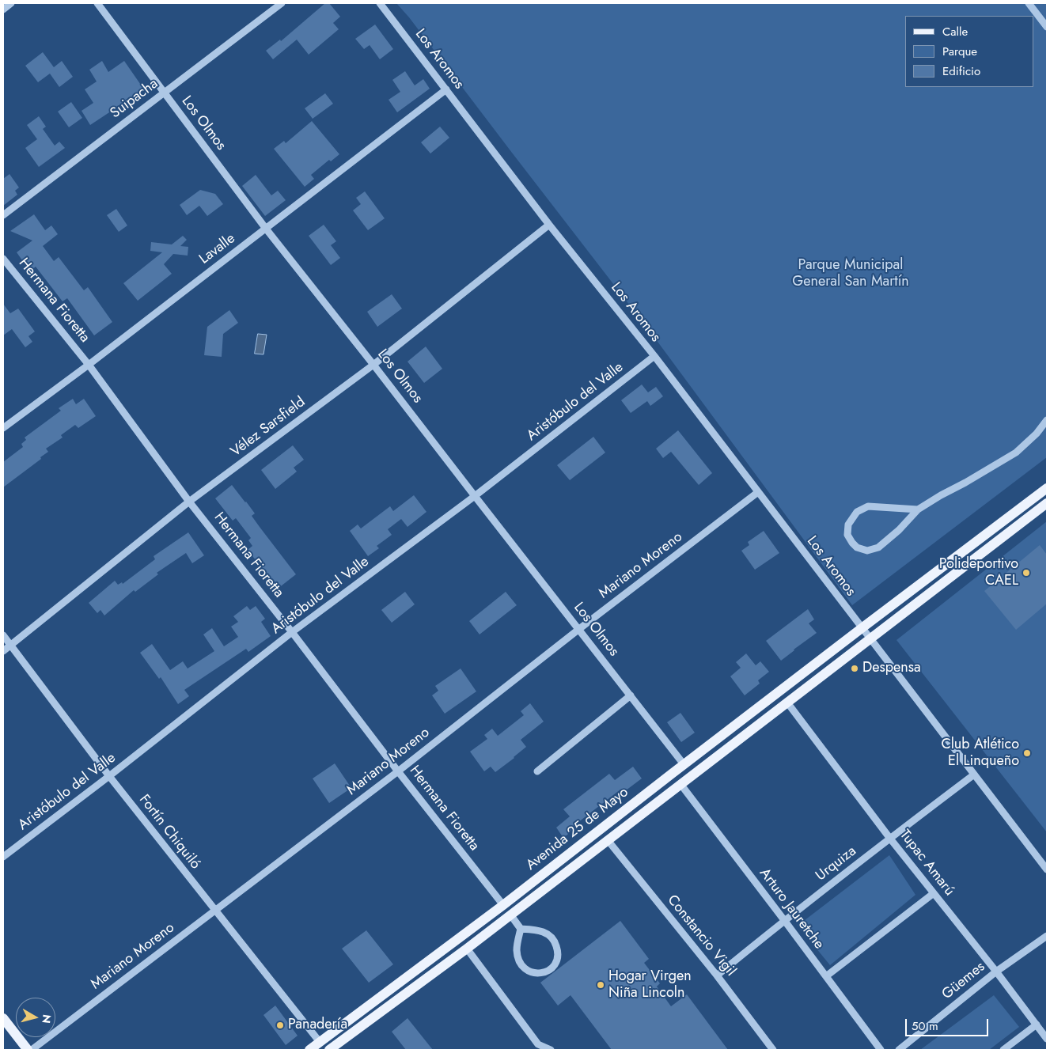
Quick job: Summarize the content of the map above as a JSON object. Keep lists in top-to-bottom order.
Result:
{
  "streets": {
    "main road": ["Avenida 25 de Mayo"],
    "street": [
      "Los Aromos",
      "Suipacha",
      "Los Olmos",
      "Lavalle",
      "Hermana Fioretta",
      "Aristóbulo del Valle",
      "Vélez Sarsfield",
      "Mariano Moreno",
      "Fortín Chiquiló",
      "Tupac Amarú",
      "Urquiza",
      "Arturo Jauretche",
      "Constancio Vigil",
      "Güemes"
    ]
  },
  "crossings": [
    ["Los Aromos", "Lavalle"],
    ["Los Aromos", "Aristóbulo del Valle"],
    ["Los Aromos", "Vélez Sarsfield"],
    ["Los Aromos", "Mariano Moreno"],
    ["Los Aromos", "Avenida 25 de Mayo"],
    ["Los Aromos", "Urquiza"],
    ["Suipacha", "Los Olmos"],
    ["Los Olmos", "Lavalle"],
    ["Los Olmos", "Aristóbulo del Valle"],
    ["Los Olmos", "Vélez Sarsfield"],
    ["Los Olmos", "Mariano Moreno"],
    ["Los Olmos", "Avenida 25 de Mayo"],
    ["Lavalle", "Hermana Fioretta"],
    ["Hermana Fioretta", "Aristóbulo del Valle"],
    ["Hermana Fioretta", "Vélez Sarsfield"],
    ["Hermana Fioretta", "Mariano Moreno"],
    ["Hermana Fioretta", "Avenida 25 de Mayo"],
    ["Aristóbulo del Valle", "Fortín Chiquiló"],
    ["Vélez Sarsfield", "Fortín Chiquiló"],
    ["Mariano Moreno", "Fortín Chiquiló"],
    ["Avenida 25 de Mayo", "Fortín Chiquiló"],
    ["Avenida 25 de Mayo", "Tupac Amarú"],
    ["Avenida 25 de Mayo", "Arturo Jauretche"],
    ["Avenida 25 de Mayo", "Constancio Vigil"],
    ["Tupac Amarú", "Urquiza"],
    ["Tupac Amarú", "Güemes"],
    ["Urquiza", "Arturo Jauretche"],
    ["Urquiza", "Constancio Vigil"]
  ],
  "parks": ["Parque Municipal General San Martín"],
  "places": [
    "Polideportivo CAEL",
    "Despensa",
    "Club Atlético El Linqueño",
    "Hogar Virgen Niña Lincoln",
    "Panadería"
  ],
  "legend": ["Calle", "Parque", "Edificio"],
  "scale_bar": "50 m",
  "north": "right"
}
